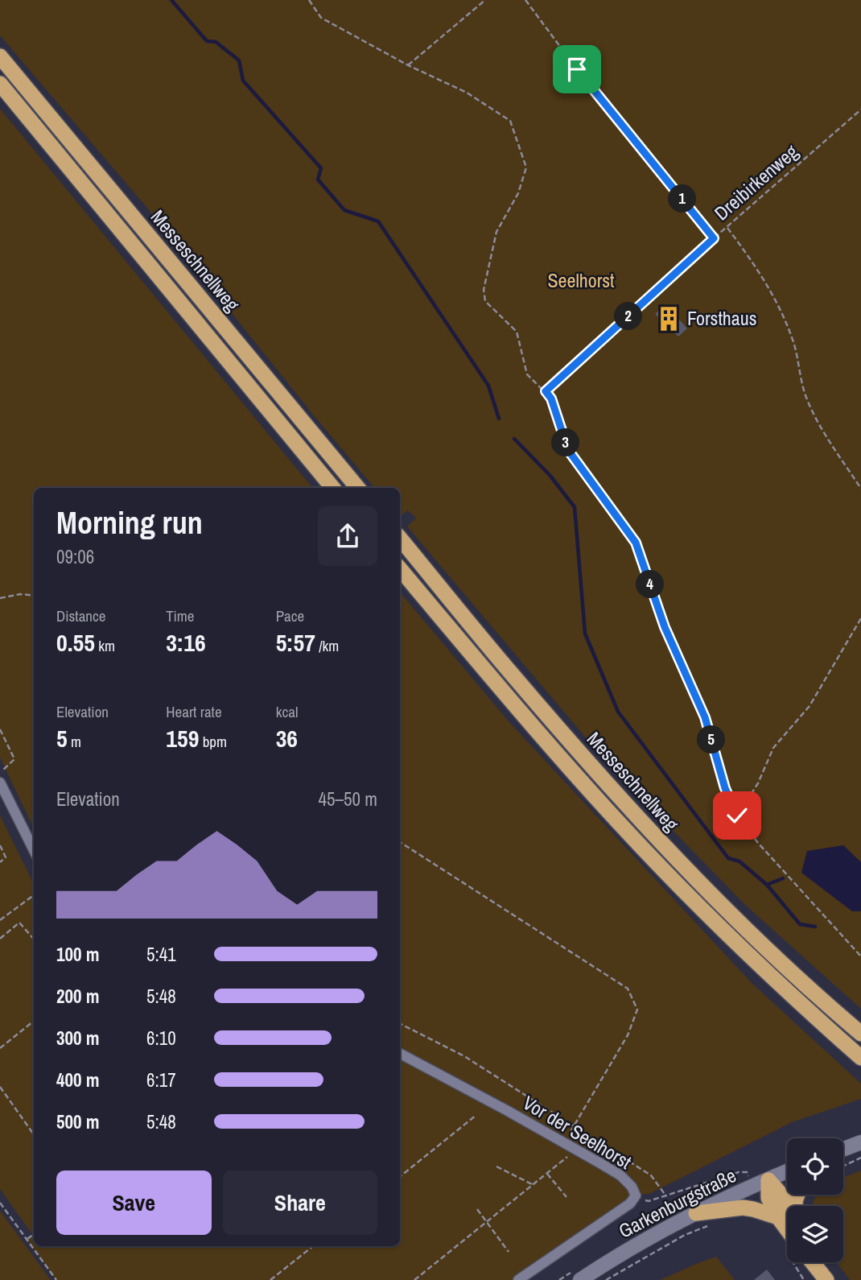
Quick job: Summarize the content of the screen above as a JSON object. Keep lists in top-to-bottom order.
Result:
{
  "streets": {
    "highway": ["Messeschnellweg"],
    "main road": ["Garkenburgstraße"],
    "street": ["Vor der Seelhorst"],
    "path": ["Dreibirkenweg"]
  },
  "parks": ["Seelhorst"],
  "places": {
    "building": ["Forsthaus"]
  },
  "page": {
    "pins": [
      "1",
      "2",
      "3",
      "4",
      "5"
    ],
    "heading": ["Morning run", "09:06"],
    "stats": [
      ["Distance", "0.55 km"],
      ["Time", "3:16"],
      ["Pace", "5:57 /km"],
      ["Elevation", "5 m"],
      ["Heart rate", "159 bpm"],
      ["kcal", "36"]
    ],
    "chart": ["Elevation", "45–50 m"],
    "list": [
      {
        "name": "100 m",
        "note": "5:41"
      },
      {
        "name": "200 m",
        "note": "5:48"
      },
      {
        "name": "300 m",
        "note": "6:10"
      },
      {
        "name": "400 m",
        "note": "6:17"
      },
      {
        "name": "500 m",
        "note": "5:48"
      }
    ],
    "buttons": ["Save", "Share"]
  }
}
